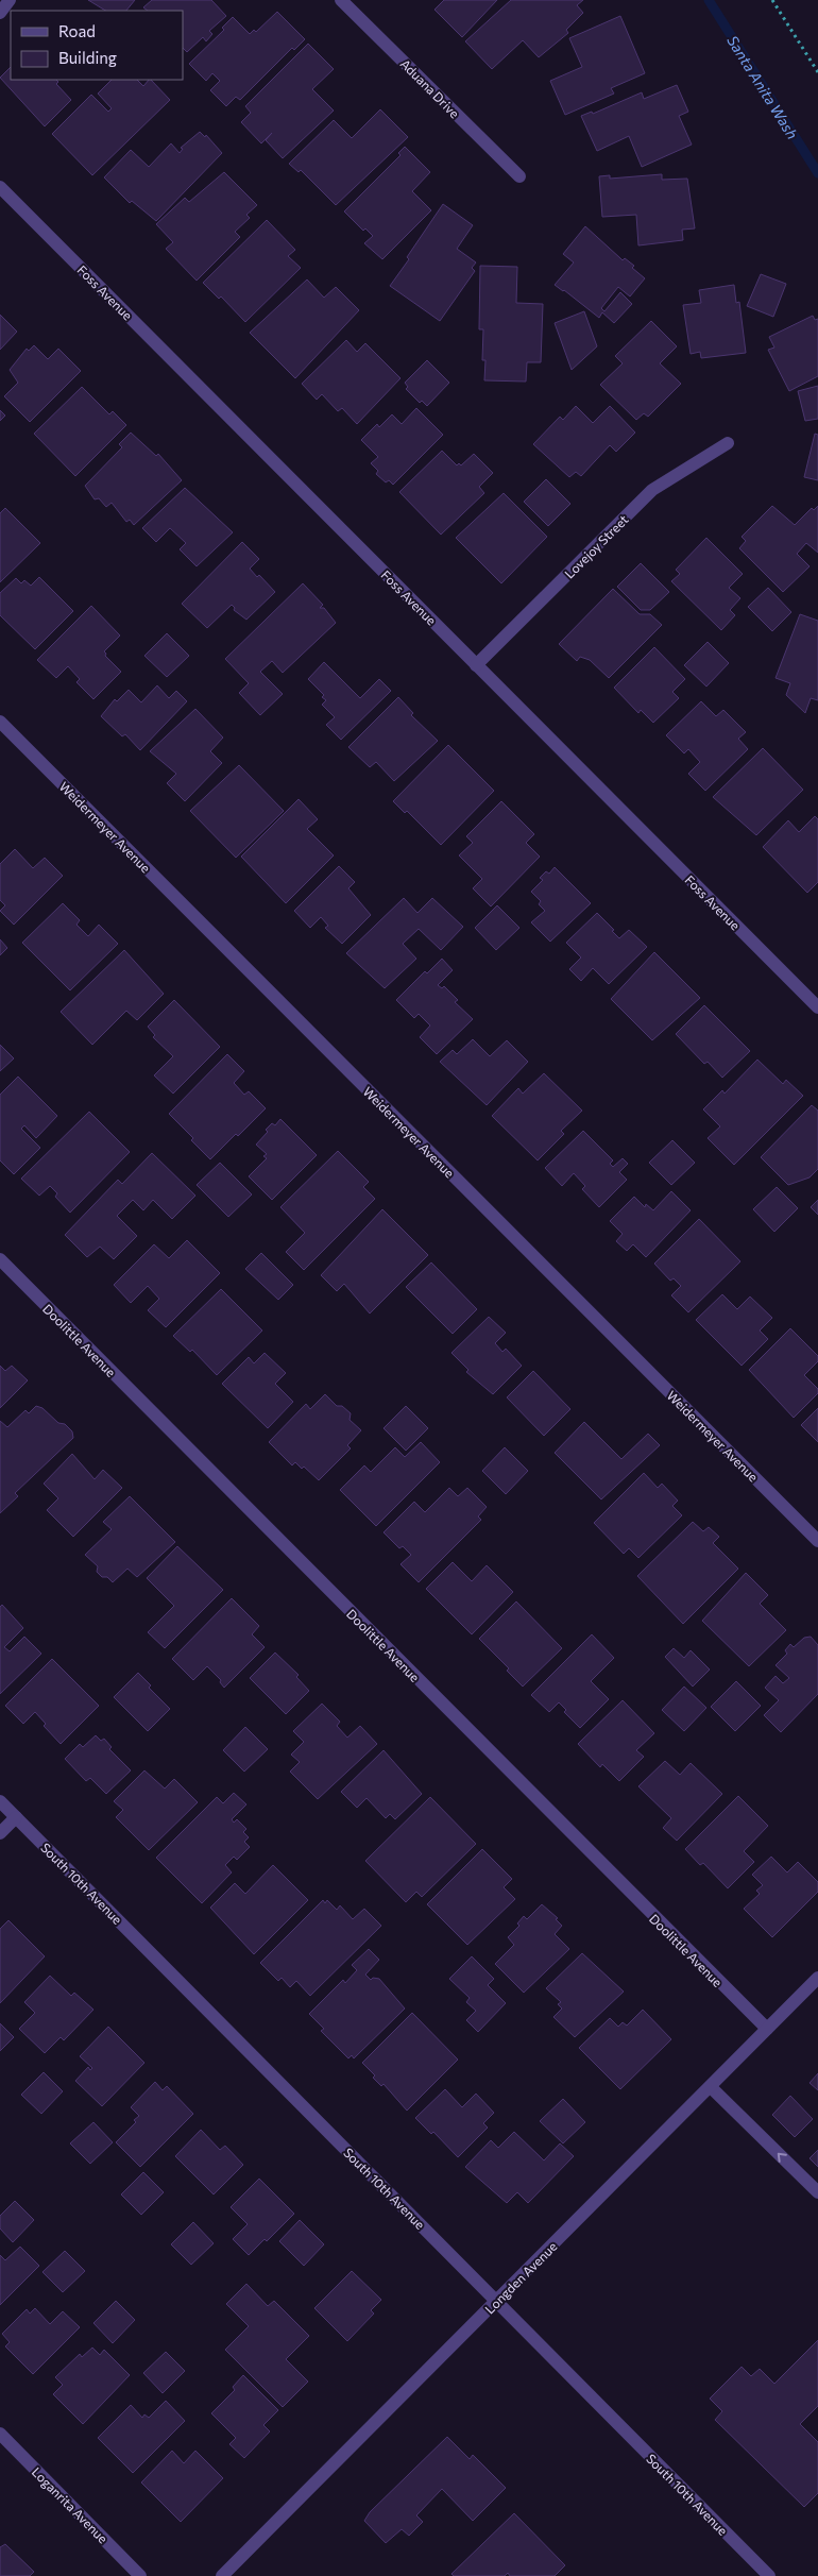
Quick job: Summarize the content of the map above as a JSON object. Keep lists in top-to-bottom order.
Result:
{
  "streets": {
    "street": [
      "Aduana Drive",
      "Foss Avenue",
      "Lovejoy Street",
      "Weidermeyer Avenue",
      "Doolittle Avenue",
      "South 10th Avenue",
      "Longden Avenue",
      "Loganrita Avenue"
    ]
  },
  "crossings": [
    ["Foss Avenue", "Lovejoy Street"],
    ["Doolittle Avenue", "Longden Avenue"],
    ["South 10th Avenue", "Longden Avenue"]
  ],
  "water": ["Santa Anita Wash"],
  "legend": ["Road", "Building"]
}
